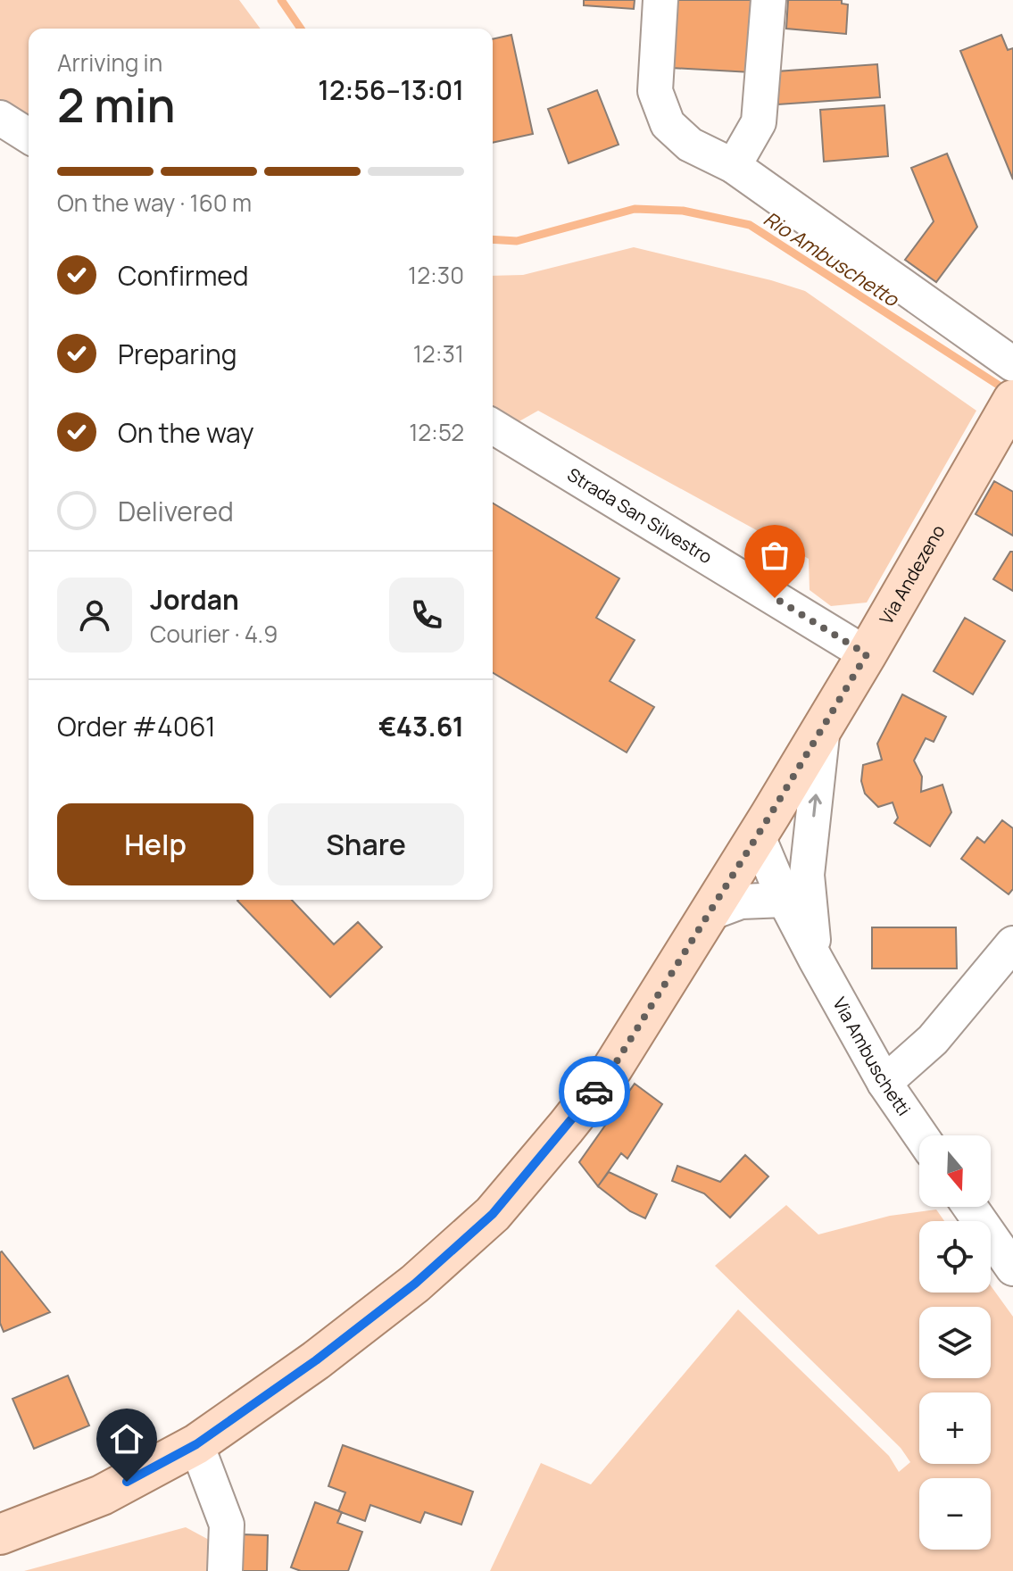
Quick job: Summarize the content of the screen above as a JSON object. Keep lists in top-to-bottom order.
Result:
{
  "streets": {
    "main road": ["Via Andezeno"],
    "street": ["Strada San Silvestro", "Via Ambuschetti"]
  },
  "crossings": [
    ["Strada San Silvestro", "Via Andezeno"],
    ["Via Andezeno", "Via Ambuschetti"]
  ],
  "water": ["Rio Ambuschetto"],
  "north": "bottom",
  "page": {
    "heading": ["2 min", "Arriving in", "12:56–13:01"],
    "panel": [
      "Jordan",
      "Courier · 4.9",
      "Order #4061",
      "€43.61"
    ],
    "bar": "On the way · 160 m",
    "list": [
      ["Confirmed", "12:30"],
      ["Preparing", "12:31"],
      ["On the way", "12:52"],
      "Delivered"
    ],
    "buttons": ["Help", "Share"],
    "map_buttons": ["+", "−"]
  }
}
